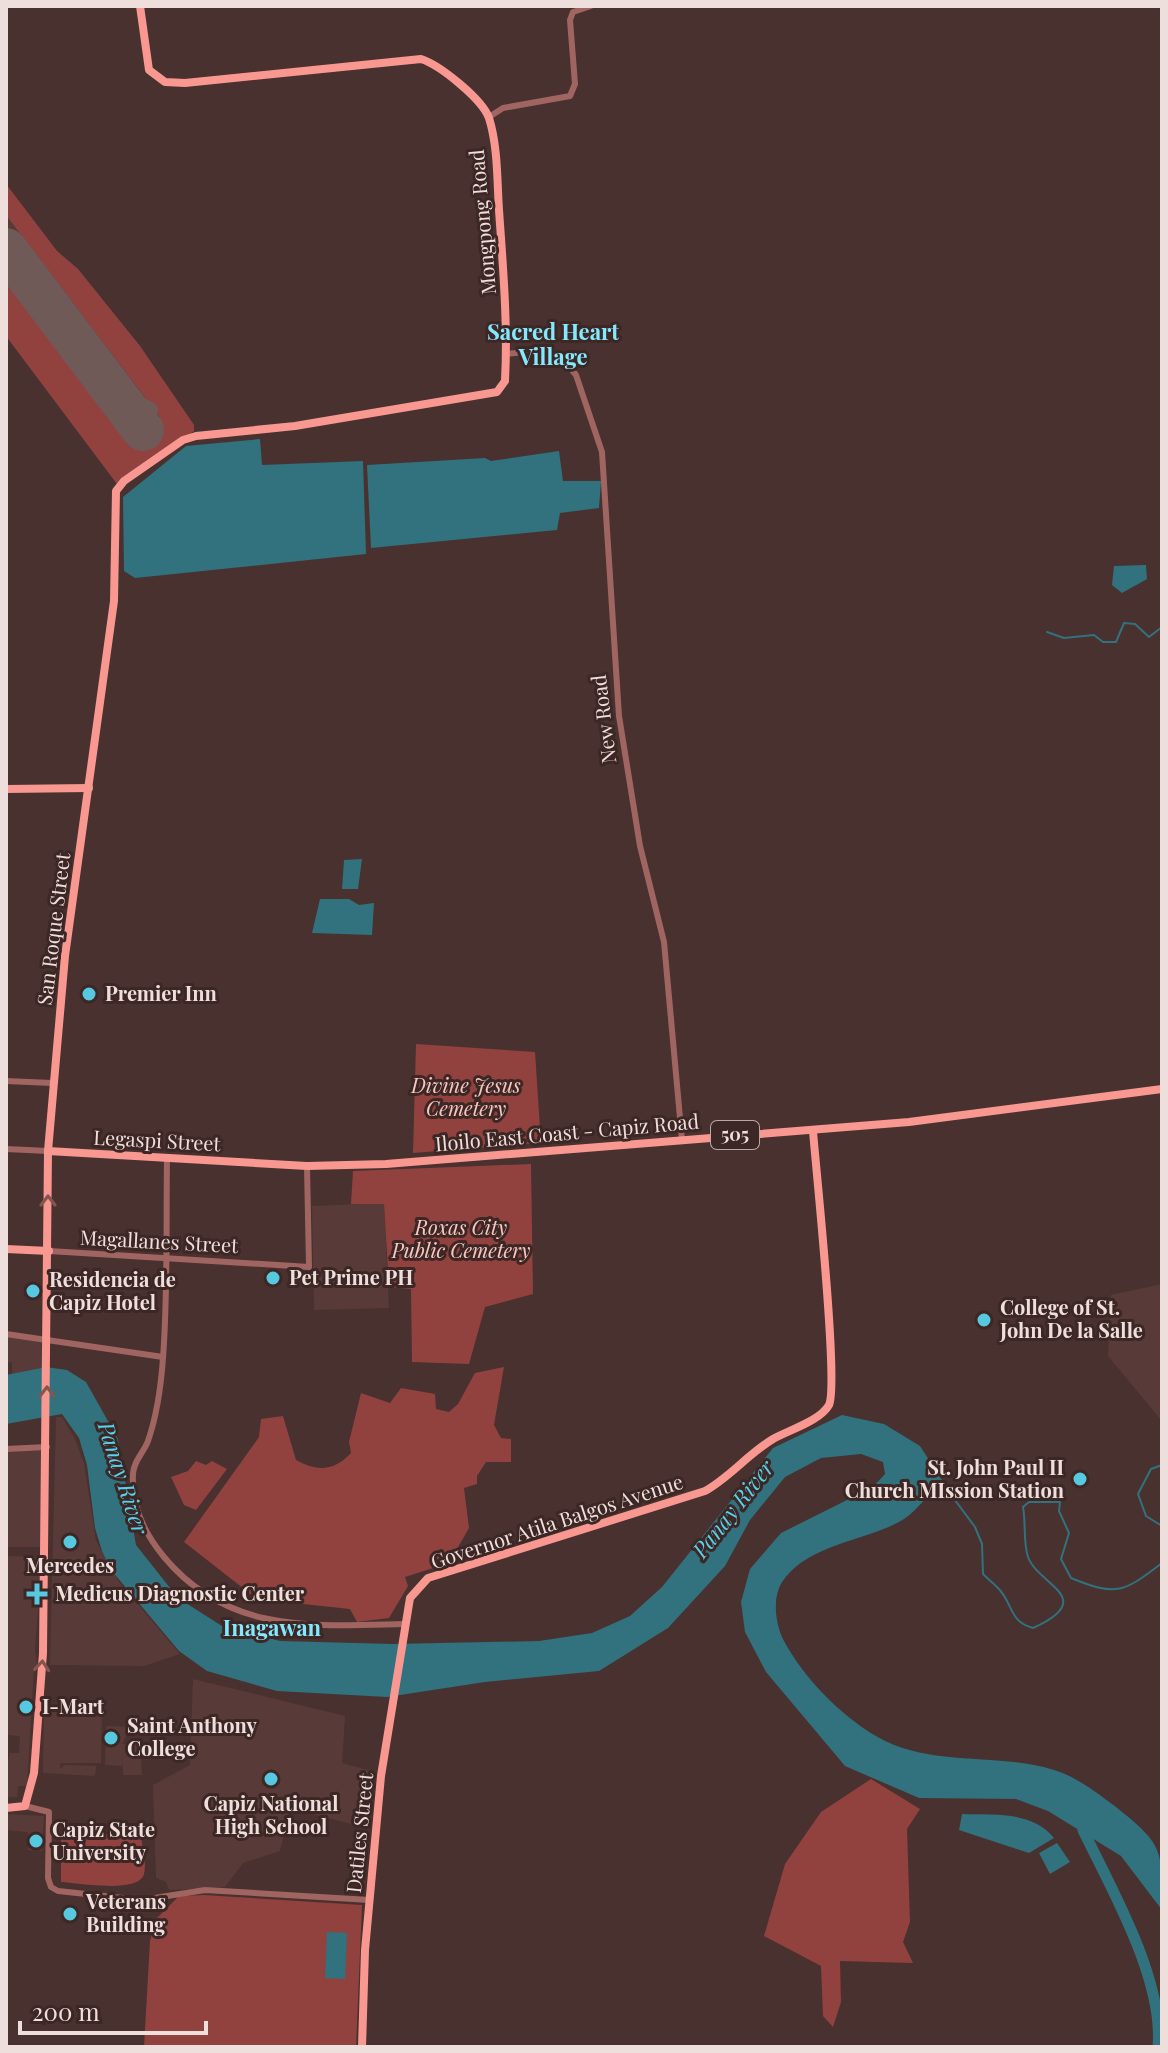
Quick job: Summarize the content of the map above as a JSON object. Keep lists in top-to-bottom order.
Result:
{
  "streets": {
    "main road": [
      "Mongpong Road",
      "San Roque Street",
      "Iloilo East Coast - Capiz Road",
      "505",
      "Legaspi Street",
      "Magallanes Street",
      "Governor Atila Balgos Avenue",
      "Datiles Street"
    ],
    "street": ["New Road"]
  },
  "crossings": [
    ["Mongpong Road", "New Road"],
    ["Mongpong Road", "San Roque Street"],
    ["New Road", "Iloilo East Coast - Capiz Road"],
    ["San Roque Street", "Legaspi Street"],
    ["San Roque Street", "Magallanes Street"],
    ["Iloilo East Coast - Capiz Road", "Legaspi Street"],
    ["Iloilo East Coast - Capiz Road", "Magallanes Street"],
    ["Iloilo East Coast - Capiz Road", "Governor Atila Balgos Avenue"],
    ["Legaspi Street", "Magallanes Street"],
    ["Governor Atila Balgos Avenue", "Datiles Street"]
  ],
  "one_way": ["San Roque Street"],
  "districts": ["Sacred Heart Village", "Inagawan"],
  "water": ["Panay River"],
  "parks": ["Divine Jesus Cemetery", "Roxas City Public Cemetery"],
  "places": {
    "other": [
      "Premier Inn",
      "Pet Prime PH",
      "Residencia de Capiz Hotel",
      "College of St. John De la Salle",
      "St. John Paul II Church MIssion Station",
      "Mercedes",
      "I-Mart",
      "Saint Anthony College",
      "Capiz National High School",
      "Capiz State University",
      "Veterans Building"
    ],
    "health": ["Medicus Diagnostic Center"]
  },
  "scale_bar": "200 m"
}
